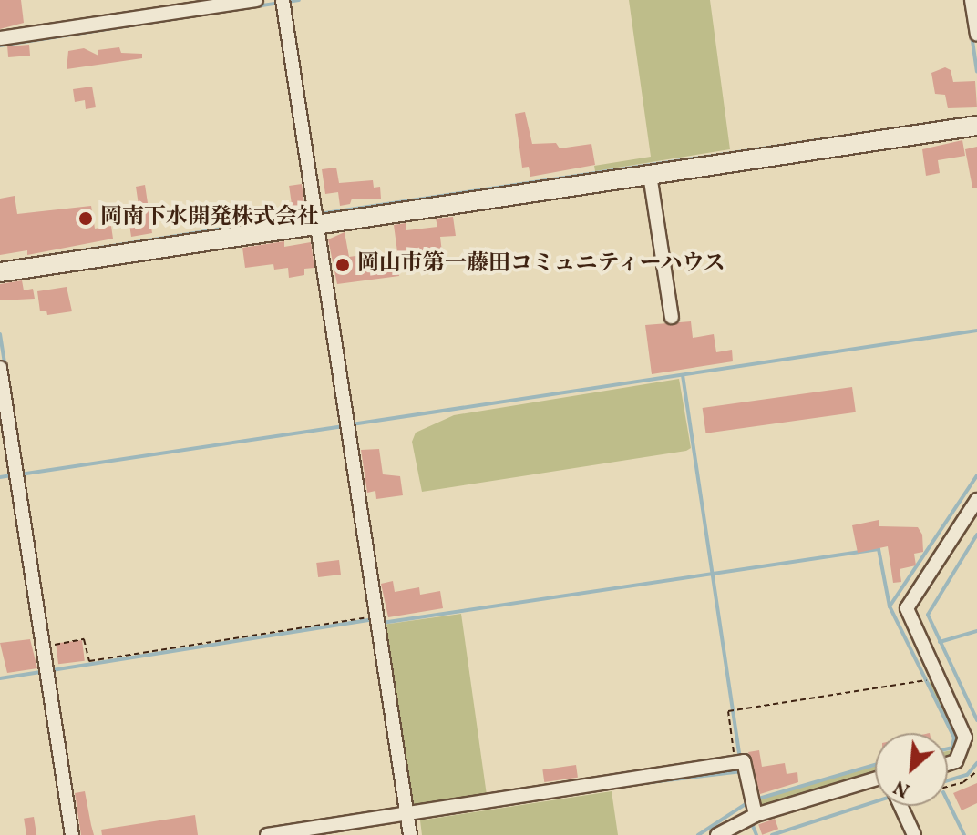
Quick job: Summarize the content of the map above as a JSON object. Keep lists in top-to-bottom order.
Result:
{
  "places": ["岡南下水開発株式会社", "岡山市第一藤田コミュニティーハウス"],
  "north": "bottom left"
}
